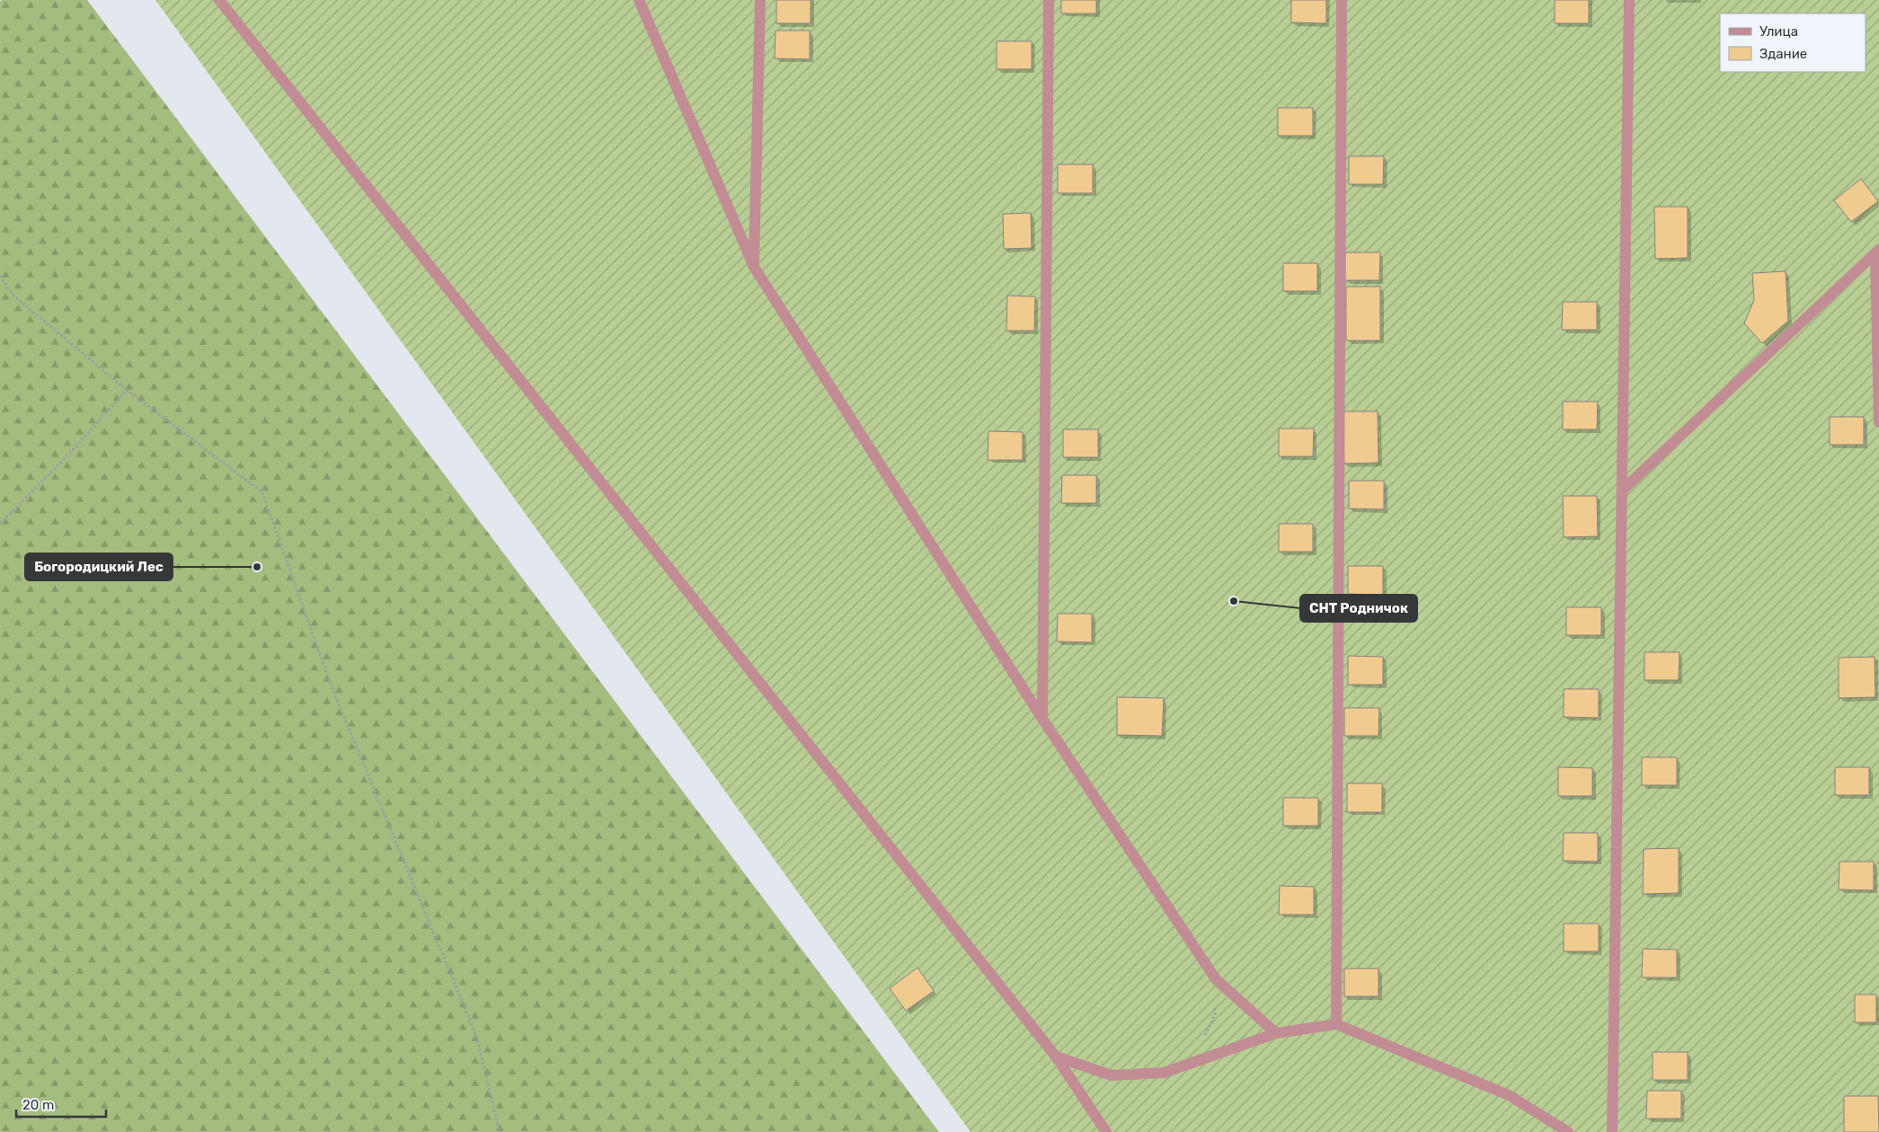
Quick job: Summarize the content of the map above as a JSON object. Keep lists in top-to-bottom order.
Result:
{
  "places": ["Богородицкий Лес", "СНТ Родничок"],
  "legend": ["Улица", "Здание"],
  "scale_bar": "20 m"
}
